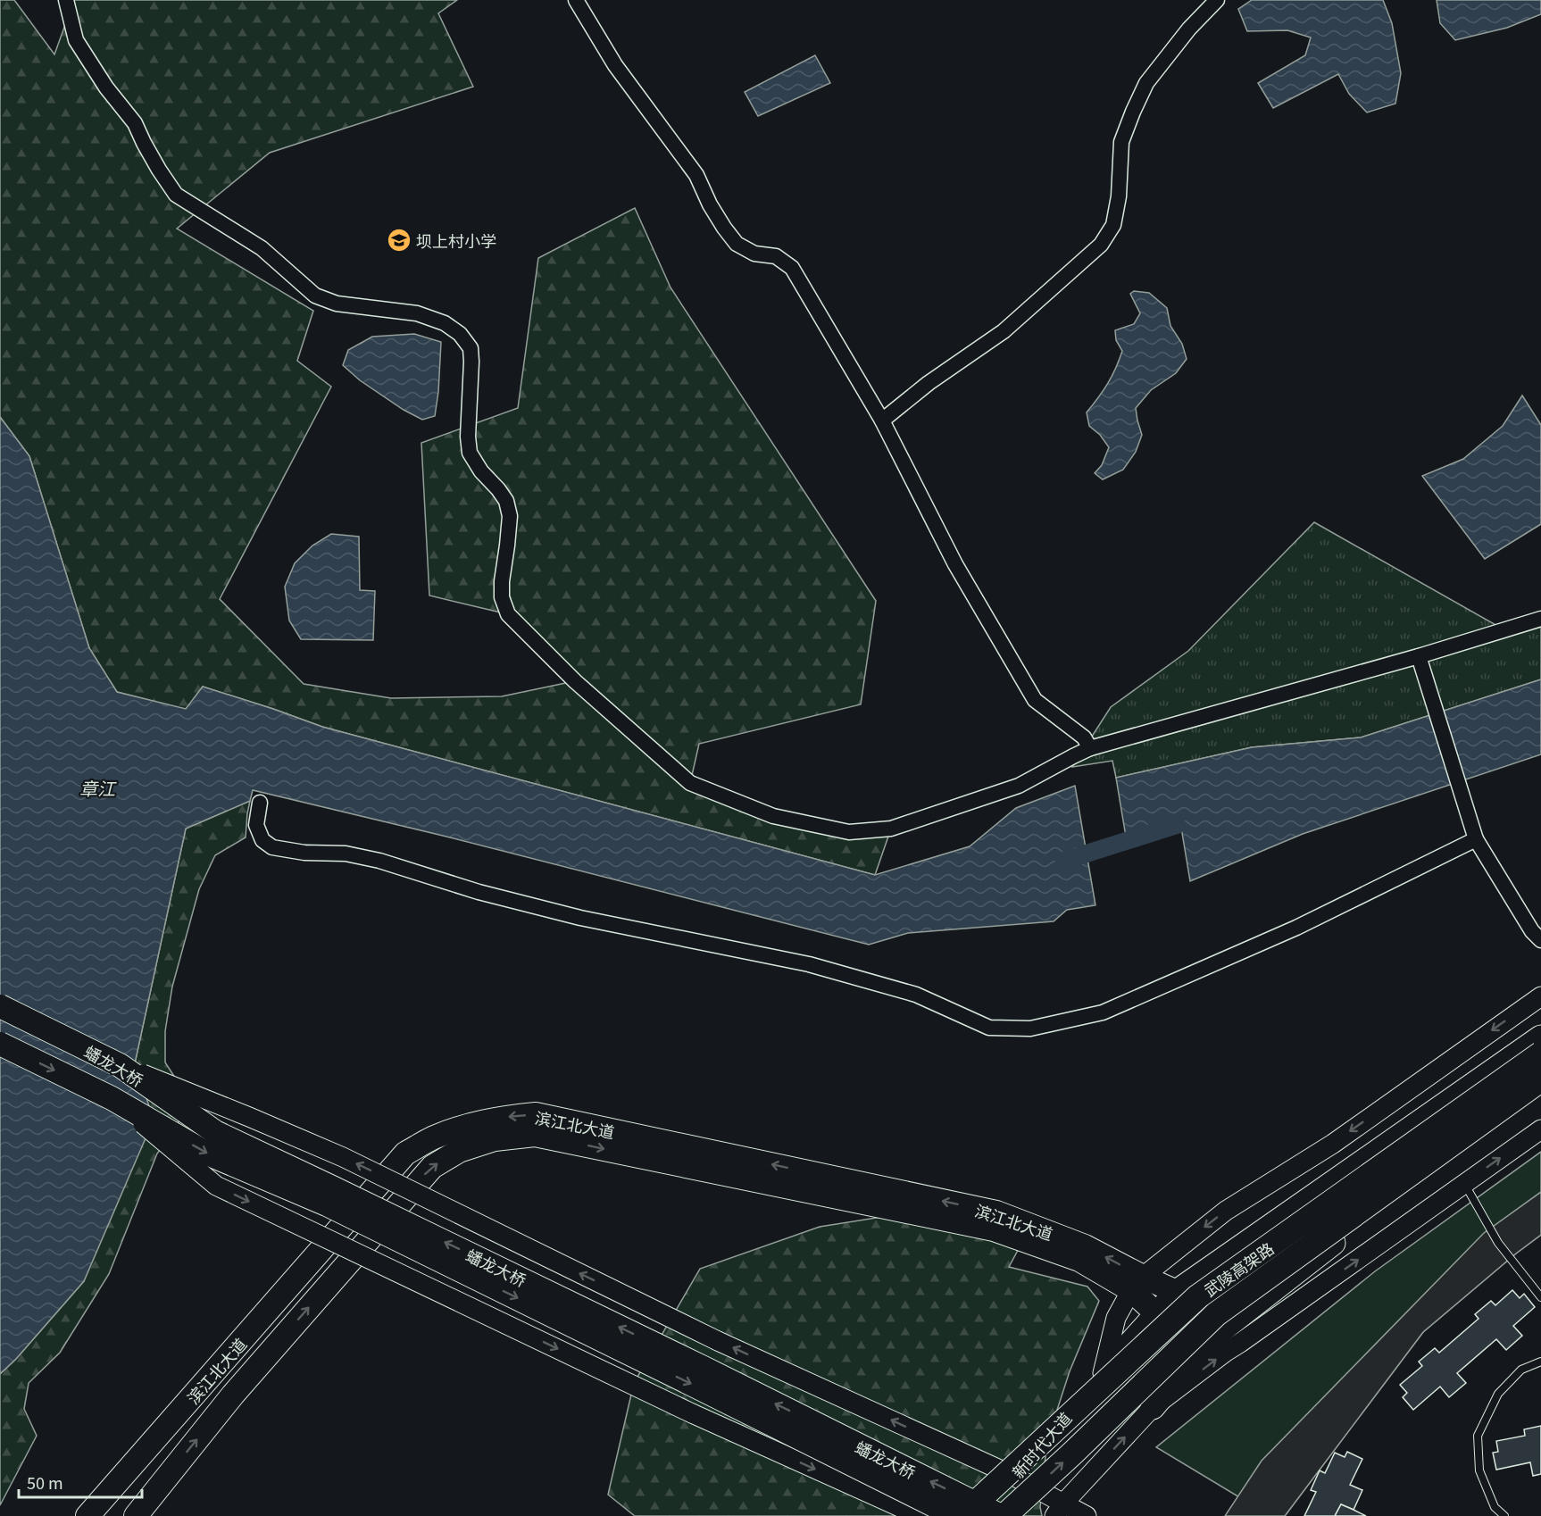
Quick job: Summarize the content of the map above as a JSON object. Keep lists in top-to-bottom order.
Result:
{
  "streets": {
    "highway": ["武陵高架路"],
    "main road": ["蟠龙大桥", "滨江北大道"],
    "street": ["新时代大道"]
  },
  "crossings": [
    ["蟠龙大桥", "武陵高架路"]
  ],
  "water": ["章江"],
  "places": {
    "school or university": ["坝上村小学"]
  },
  "scale_bar": "50 m"
}
